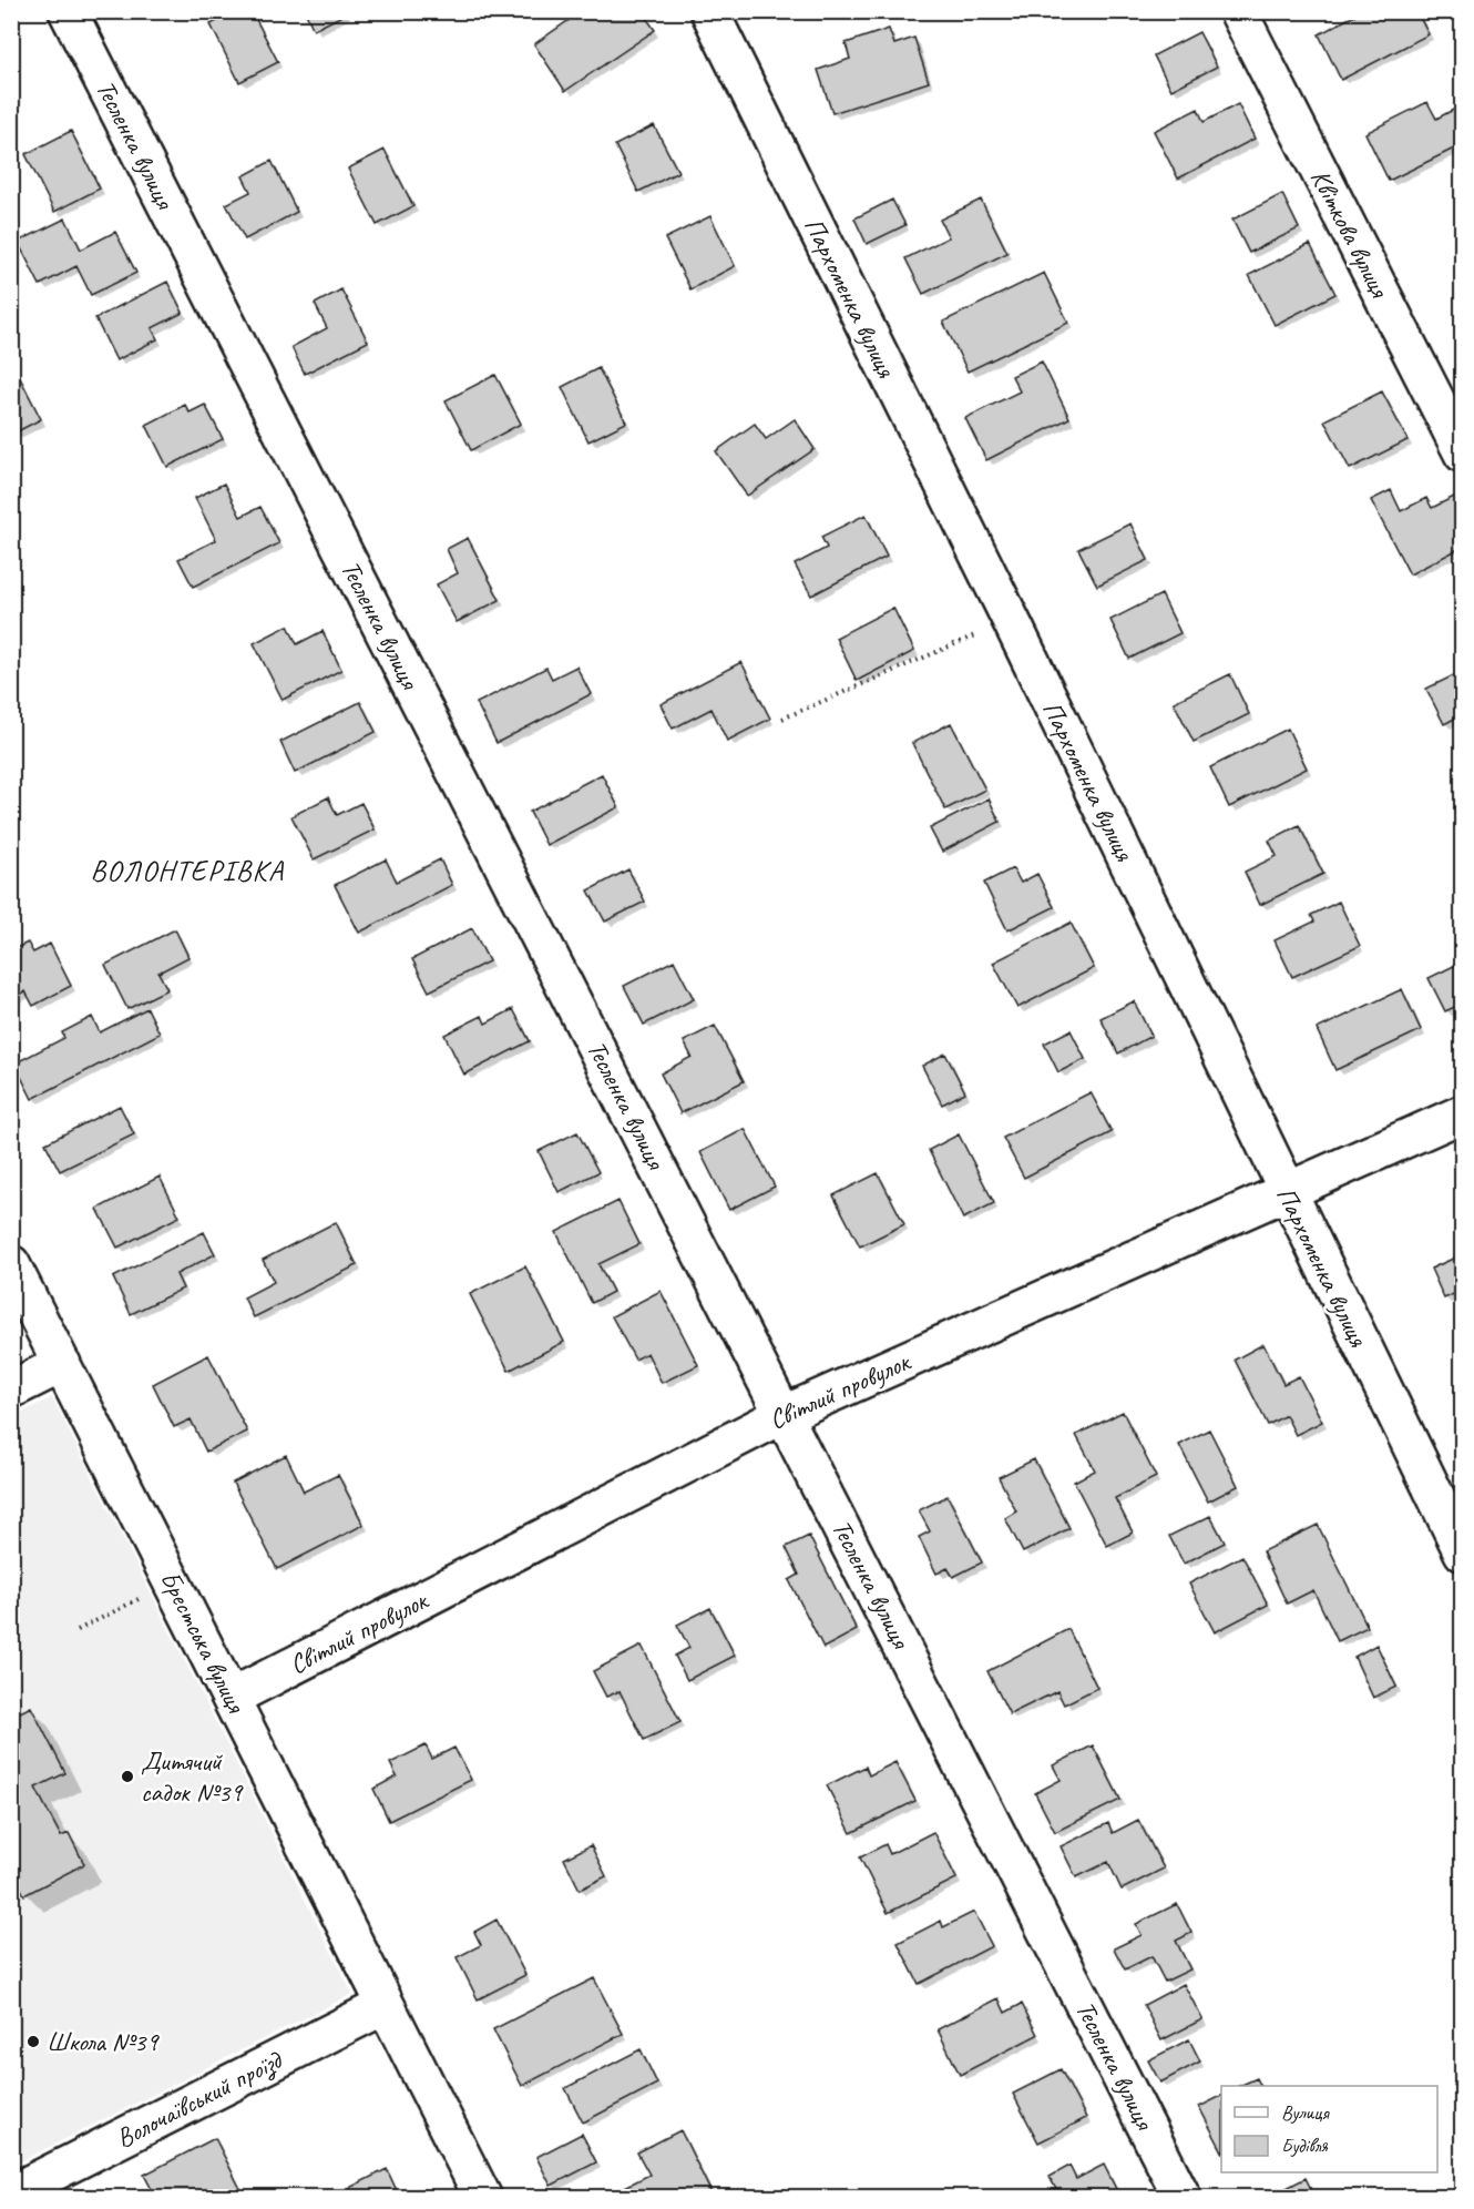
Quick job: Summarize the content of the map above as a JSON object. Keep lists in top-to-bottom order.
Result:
{
  "streets": {
    "street": [
      "Тесленка вулиця",
      "Квіткова вулиця",
      "Пархоменка вулиця",
      "Світлий провулок",
      "Брестська вулиця",
      "Волочаївський проїзд"
    ]
  },
  "crossings": [
    ["Тесленка вулиця", "Світлий провулок"],
    ["Пархоменка вулиця", "Світлий провулок"],
    ["Світлий провулок", "Брестська вулиця"],
    ["Брестська вулиця", "Волочаївський проїзд"]
  ],
  "districts": ["ВОЛОНТЕРІВКА"],
  "places": ["Дитячий садок №39", "Школа №39"],
  "legend": ["Вулиця", "Будівля"]
}
